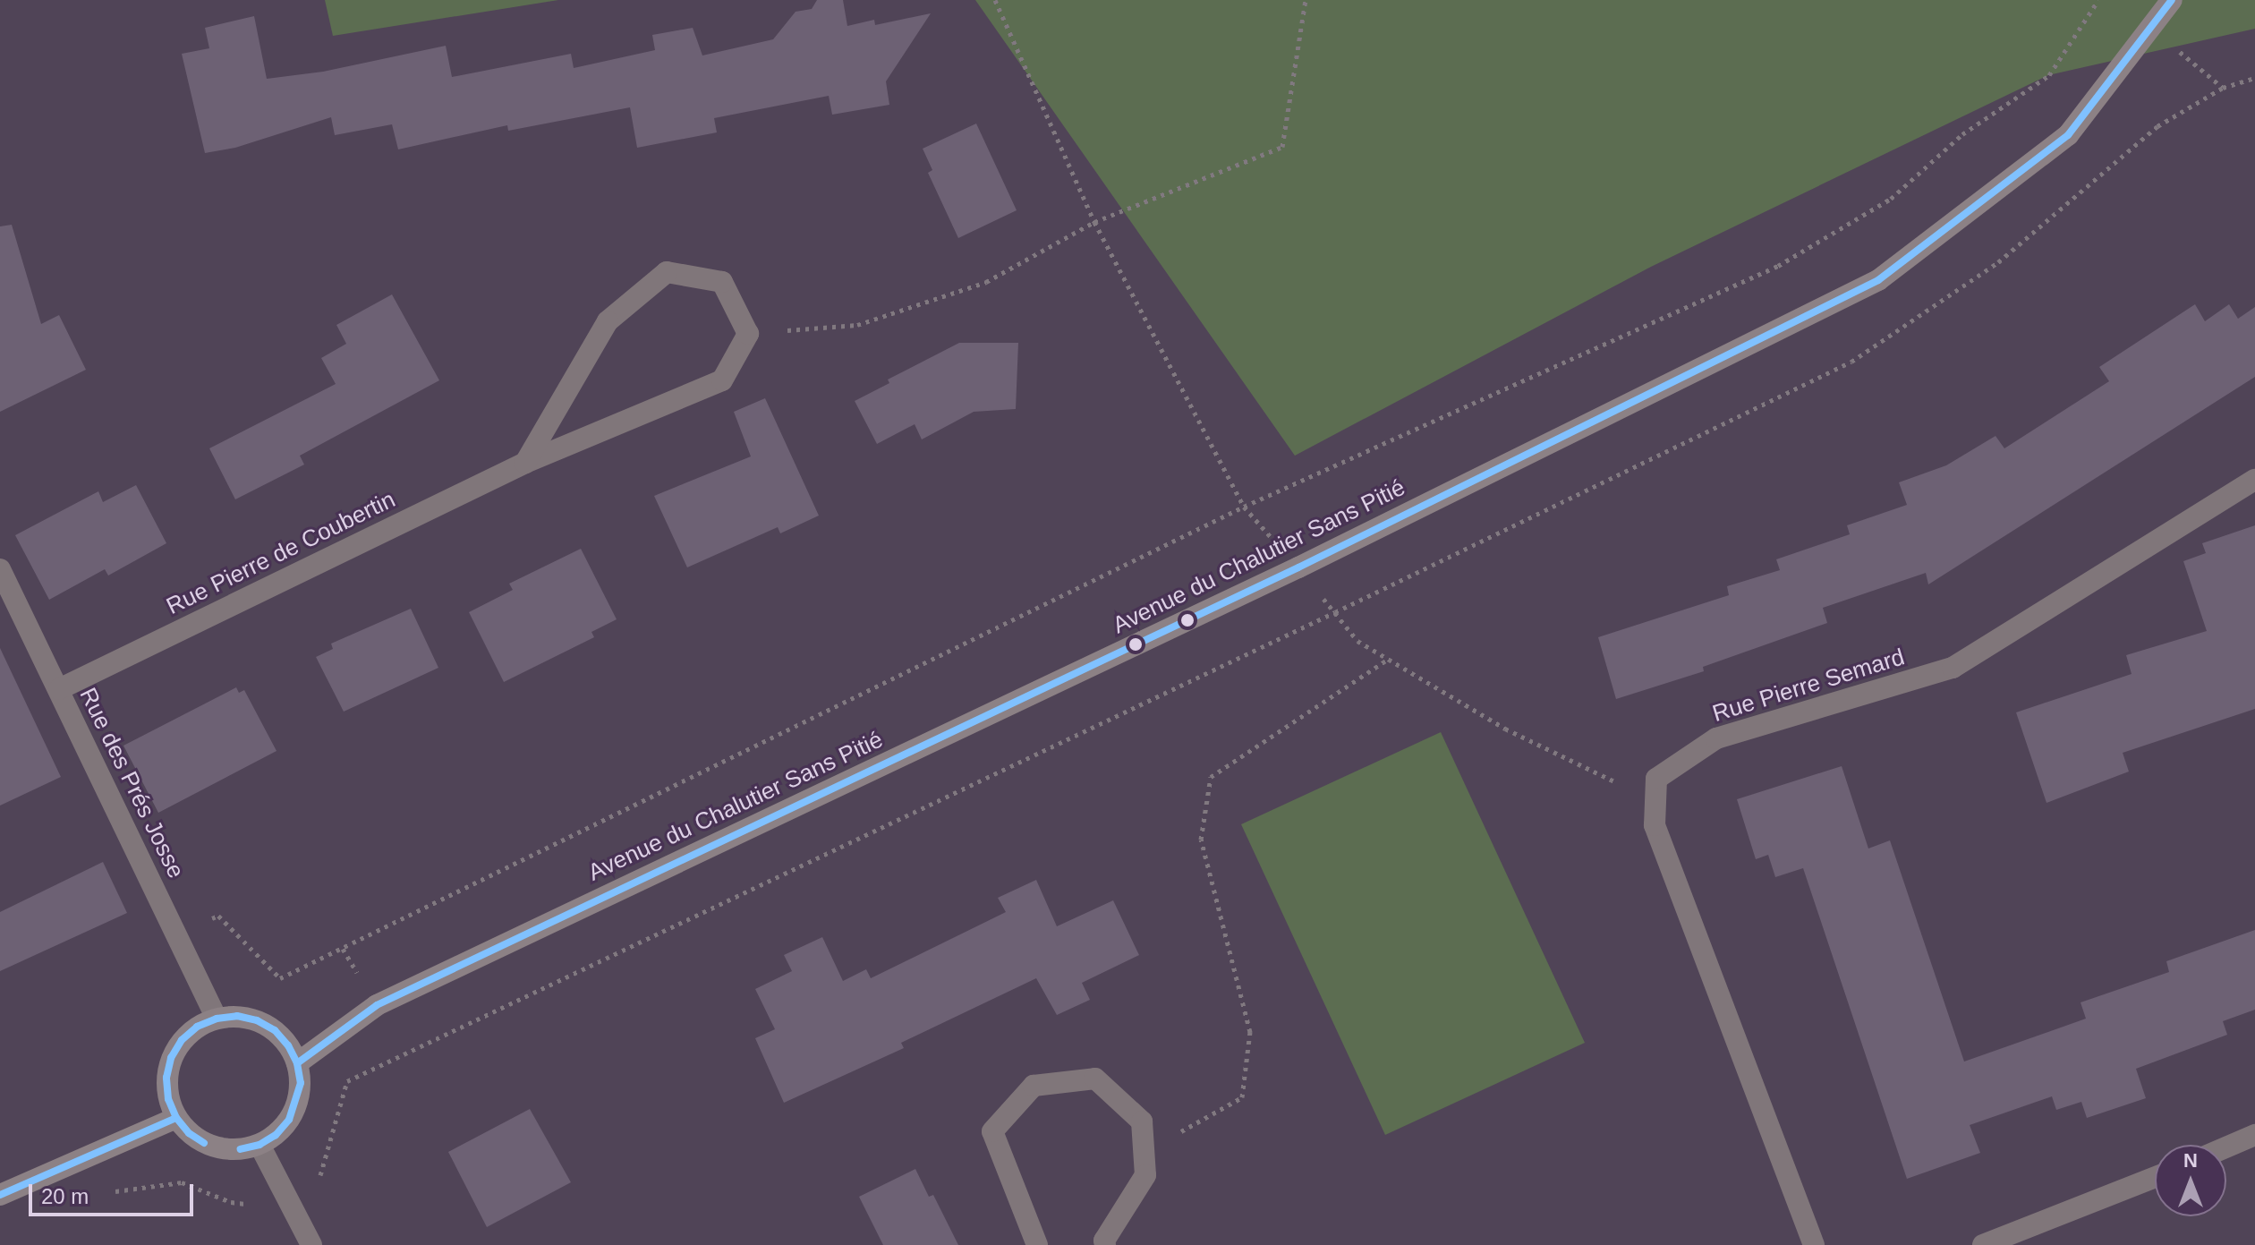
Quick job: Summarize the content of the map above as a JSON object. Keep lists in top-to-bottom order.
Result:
{
  "streets": {
    "street": [
      "Rue Pierre de Coubertin",
      "Avenue du Chalutier Sans Pitié",
      "Rue Pierre Semard",
      "Rue des Prés Josse"
    ]
  },
  "crossings": [
    ["Rue Pierre de Coubertin", "Rue des Prés Josse"],
    ["Avenue du Chalutier Sans Pitié", "Rue des Prés Josse"]
  ],
  "scale_bar": "20 m",
  "north": "top"
}
